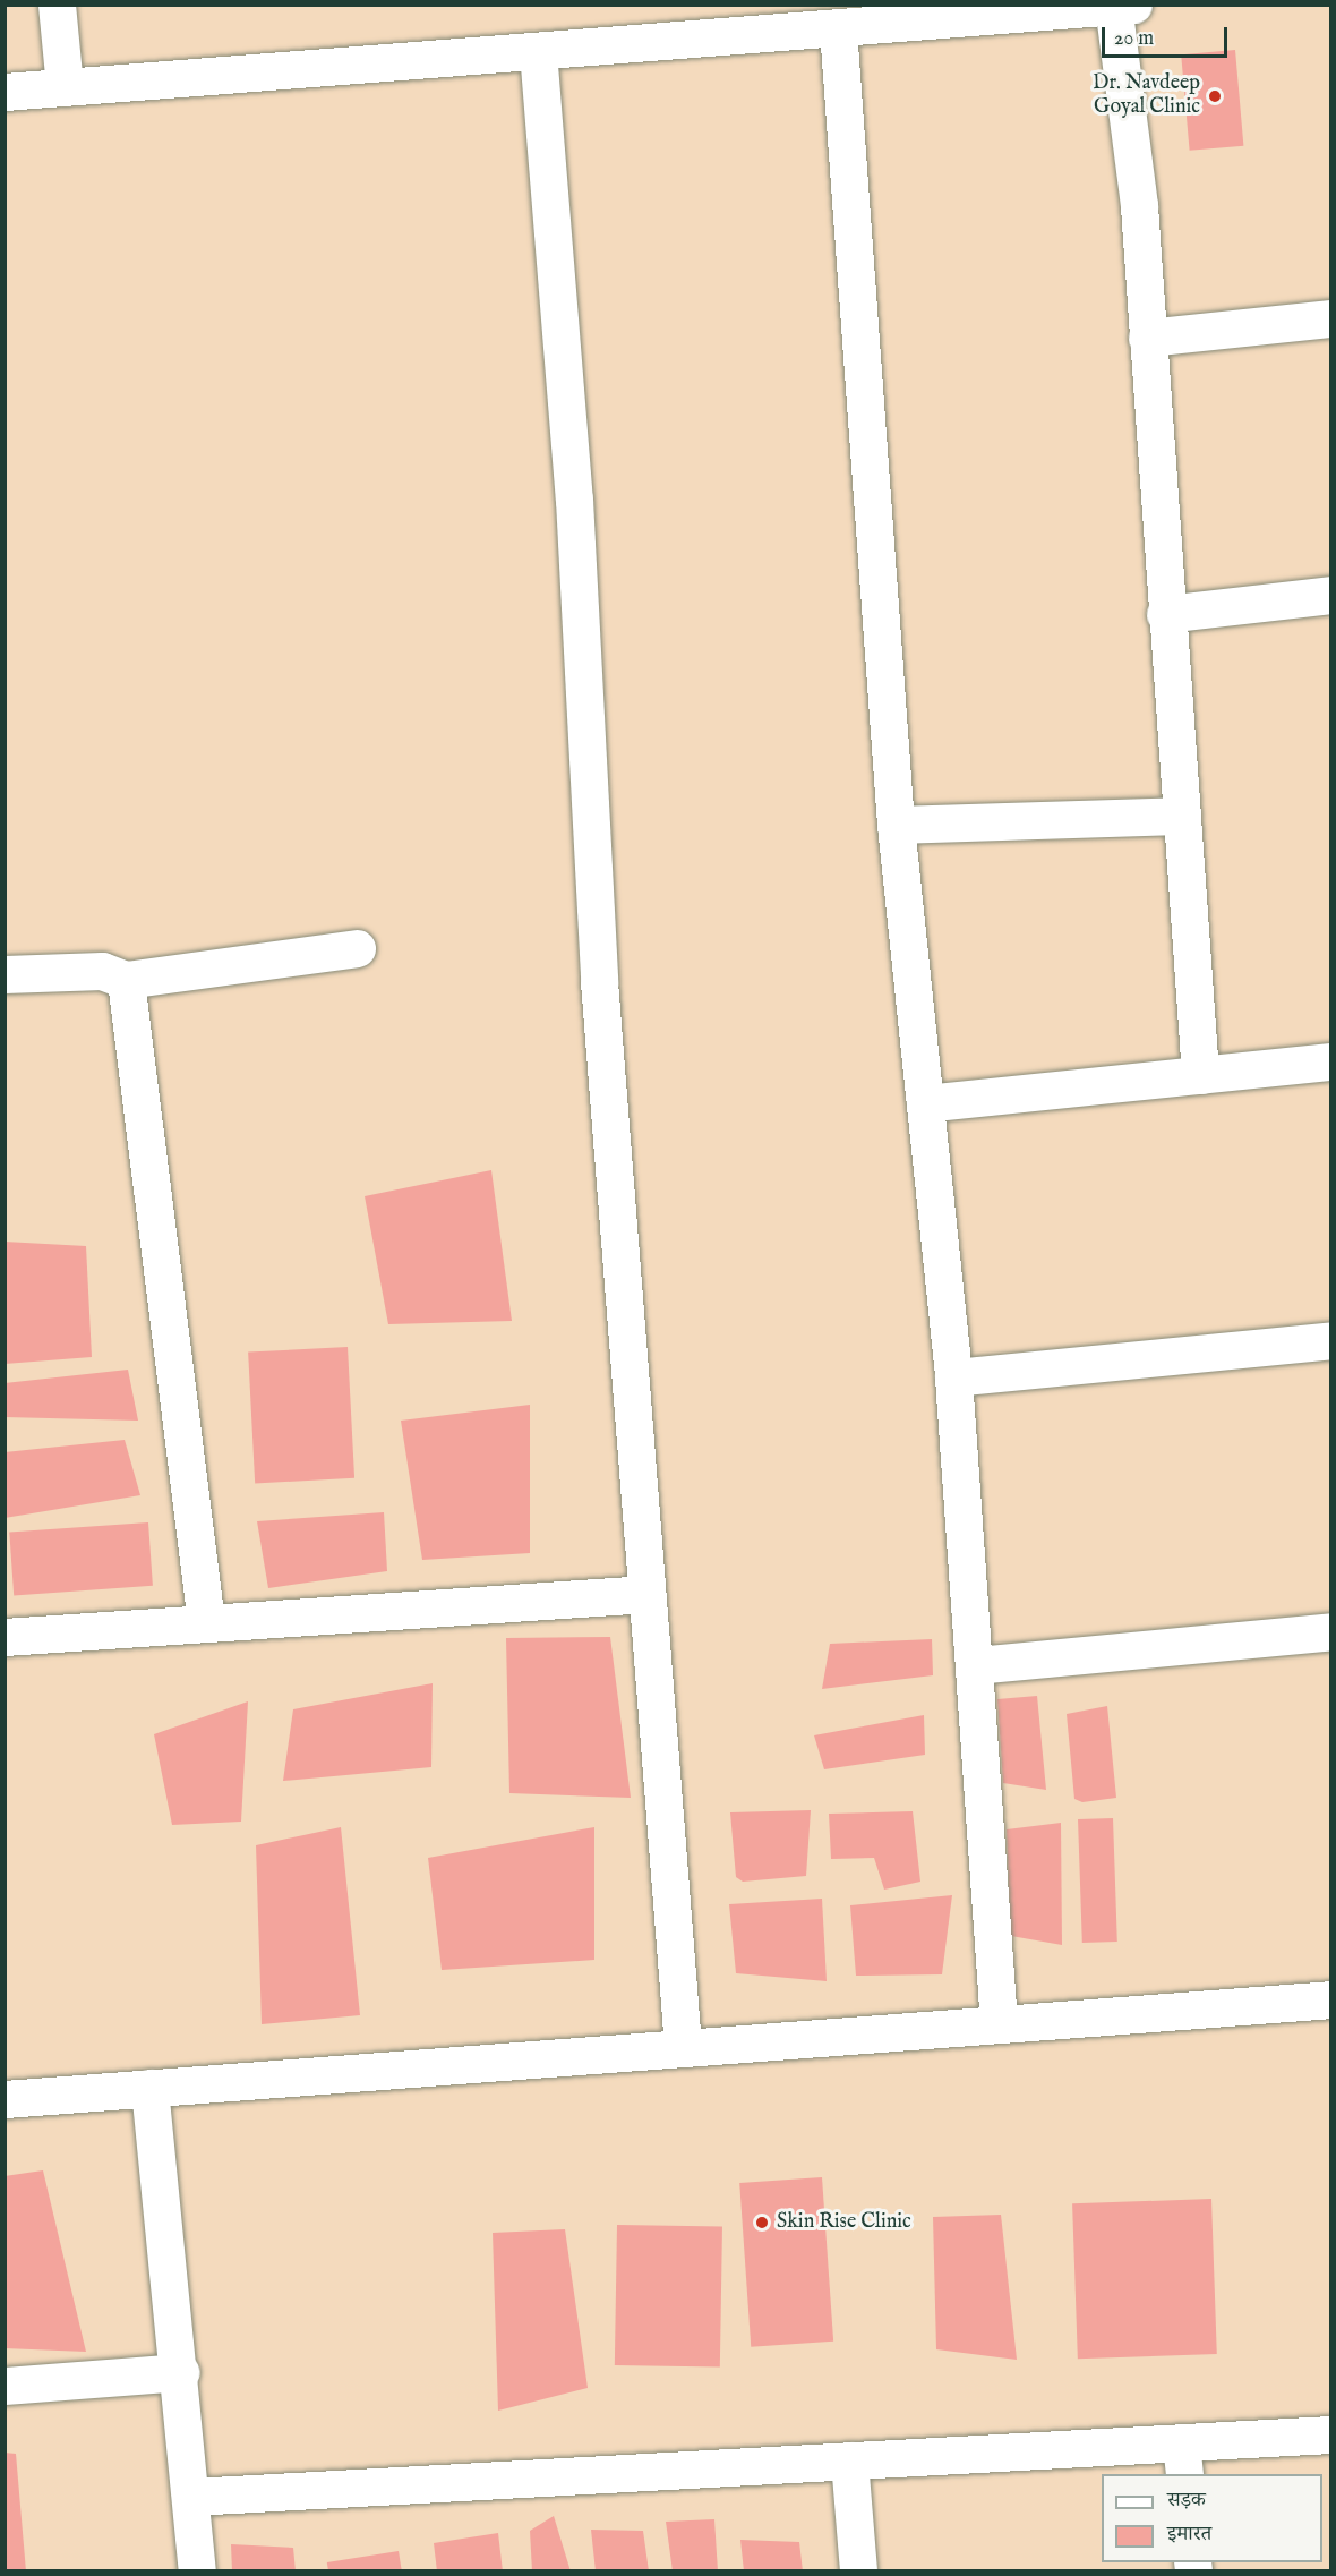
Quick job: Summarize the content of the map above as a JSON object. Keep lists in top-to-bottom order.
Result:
{
  "places": ["Dr. Navdeep Goyal Clinic", "Skin Rise Clinic"],
  "legend": ["सड़क", "इमारत"],
  "scale_bar": "20 m"
}
